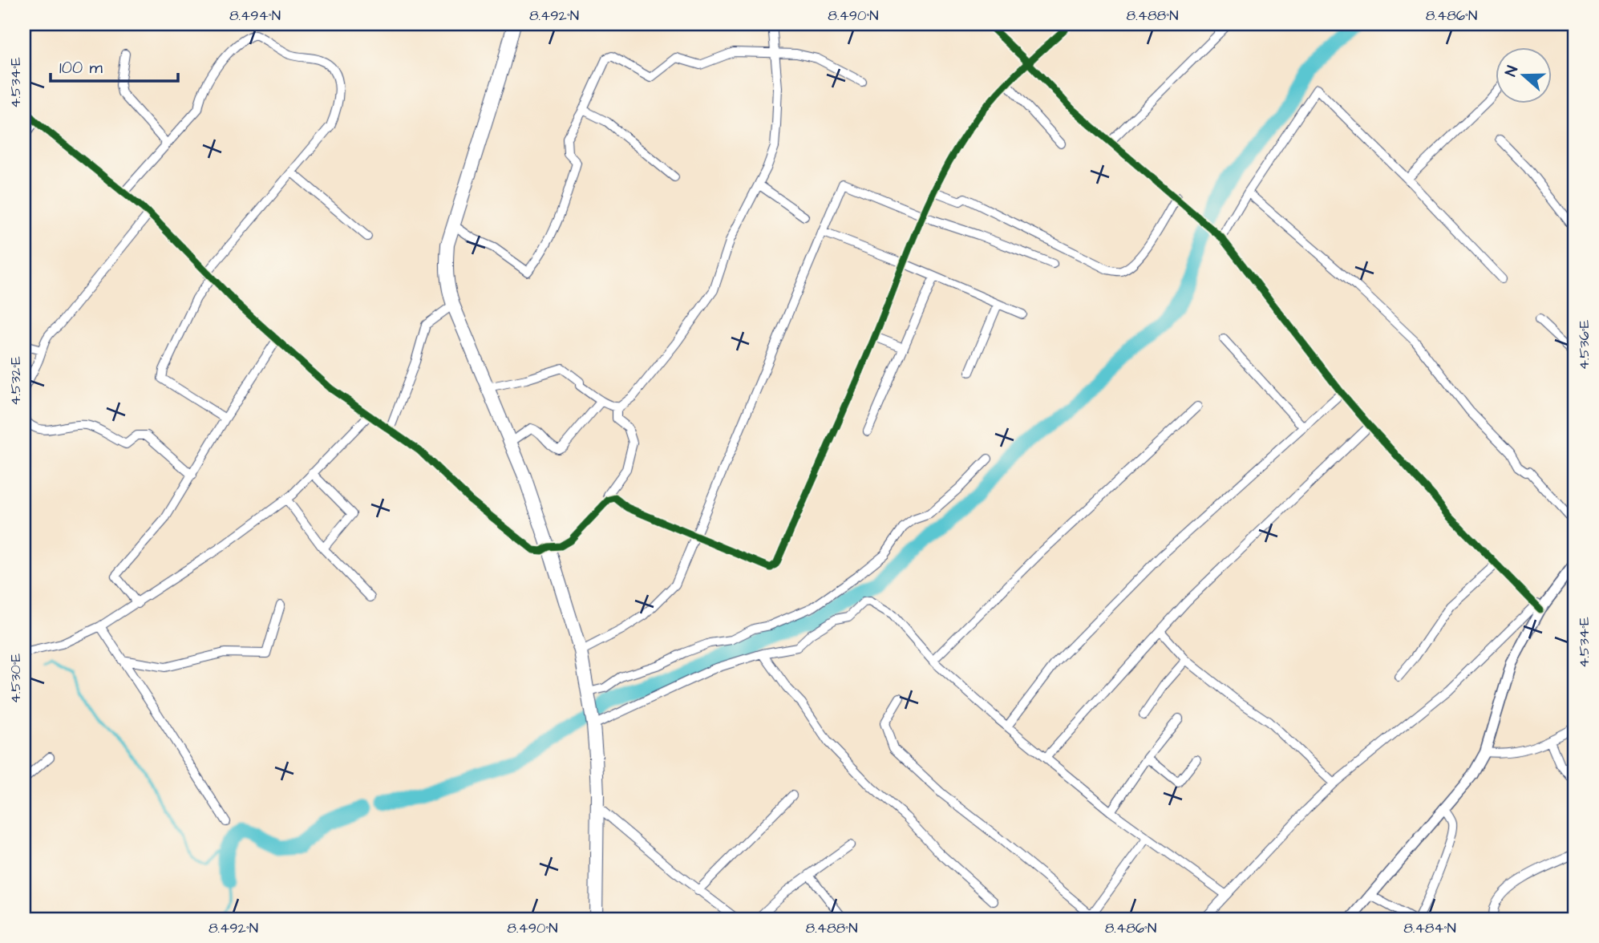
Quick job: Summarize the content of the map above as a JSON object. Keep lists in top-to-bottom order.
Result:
{
  "scale_bar": "100 m",
  "north": "left",
  "coordinates": [
    "8.494°N",
    "8.492°N",
    "8.490°N",
    "8.488°N",
    "8.486°N",
    "4.534°E",
    "4.536°E",
    "4.532°E",
    "4.530°E",
    "8.484°N"
  ]
}
